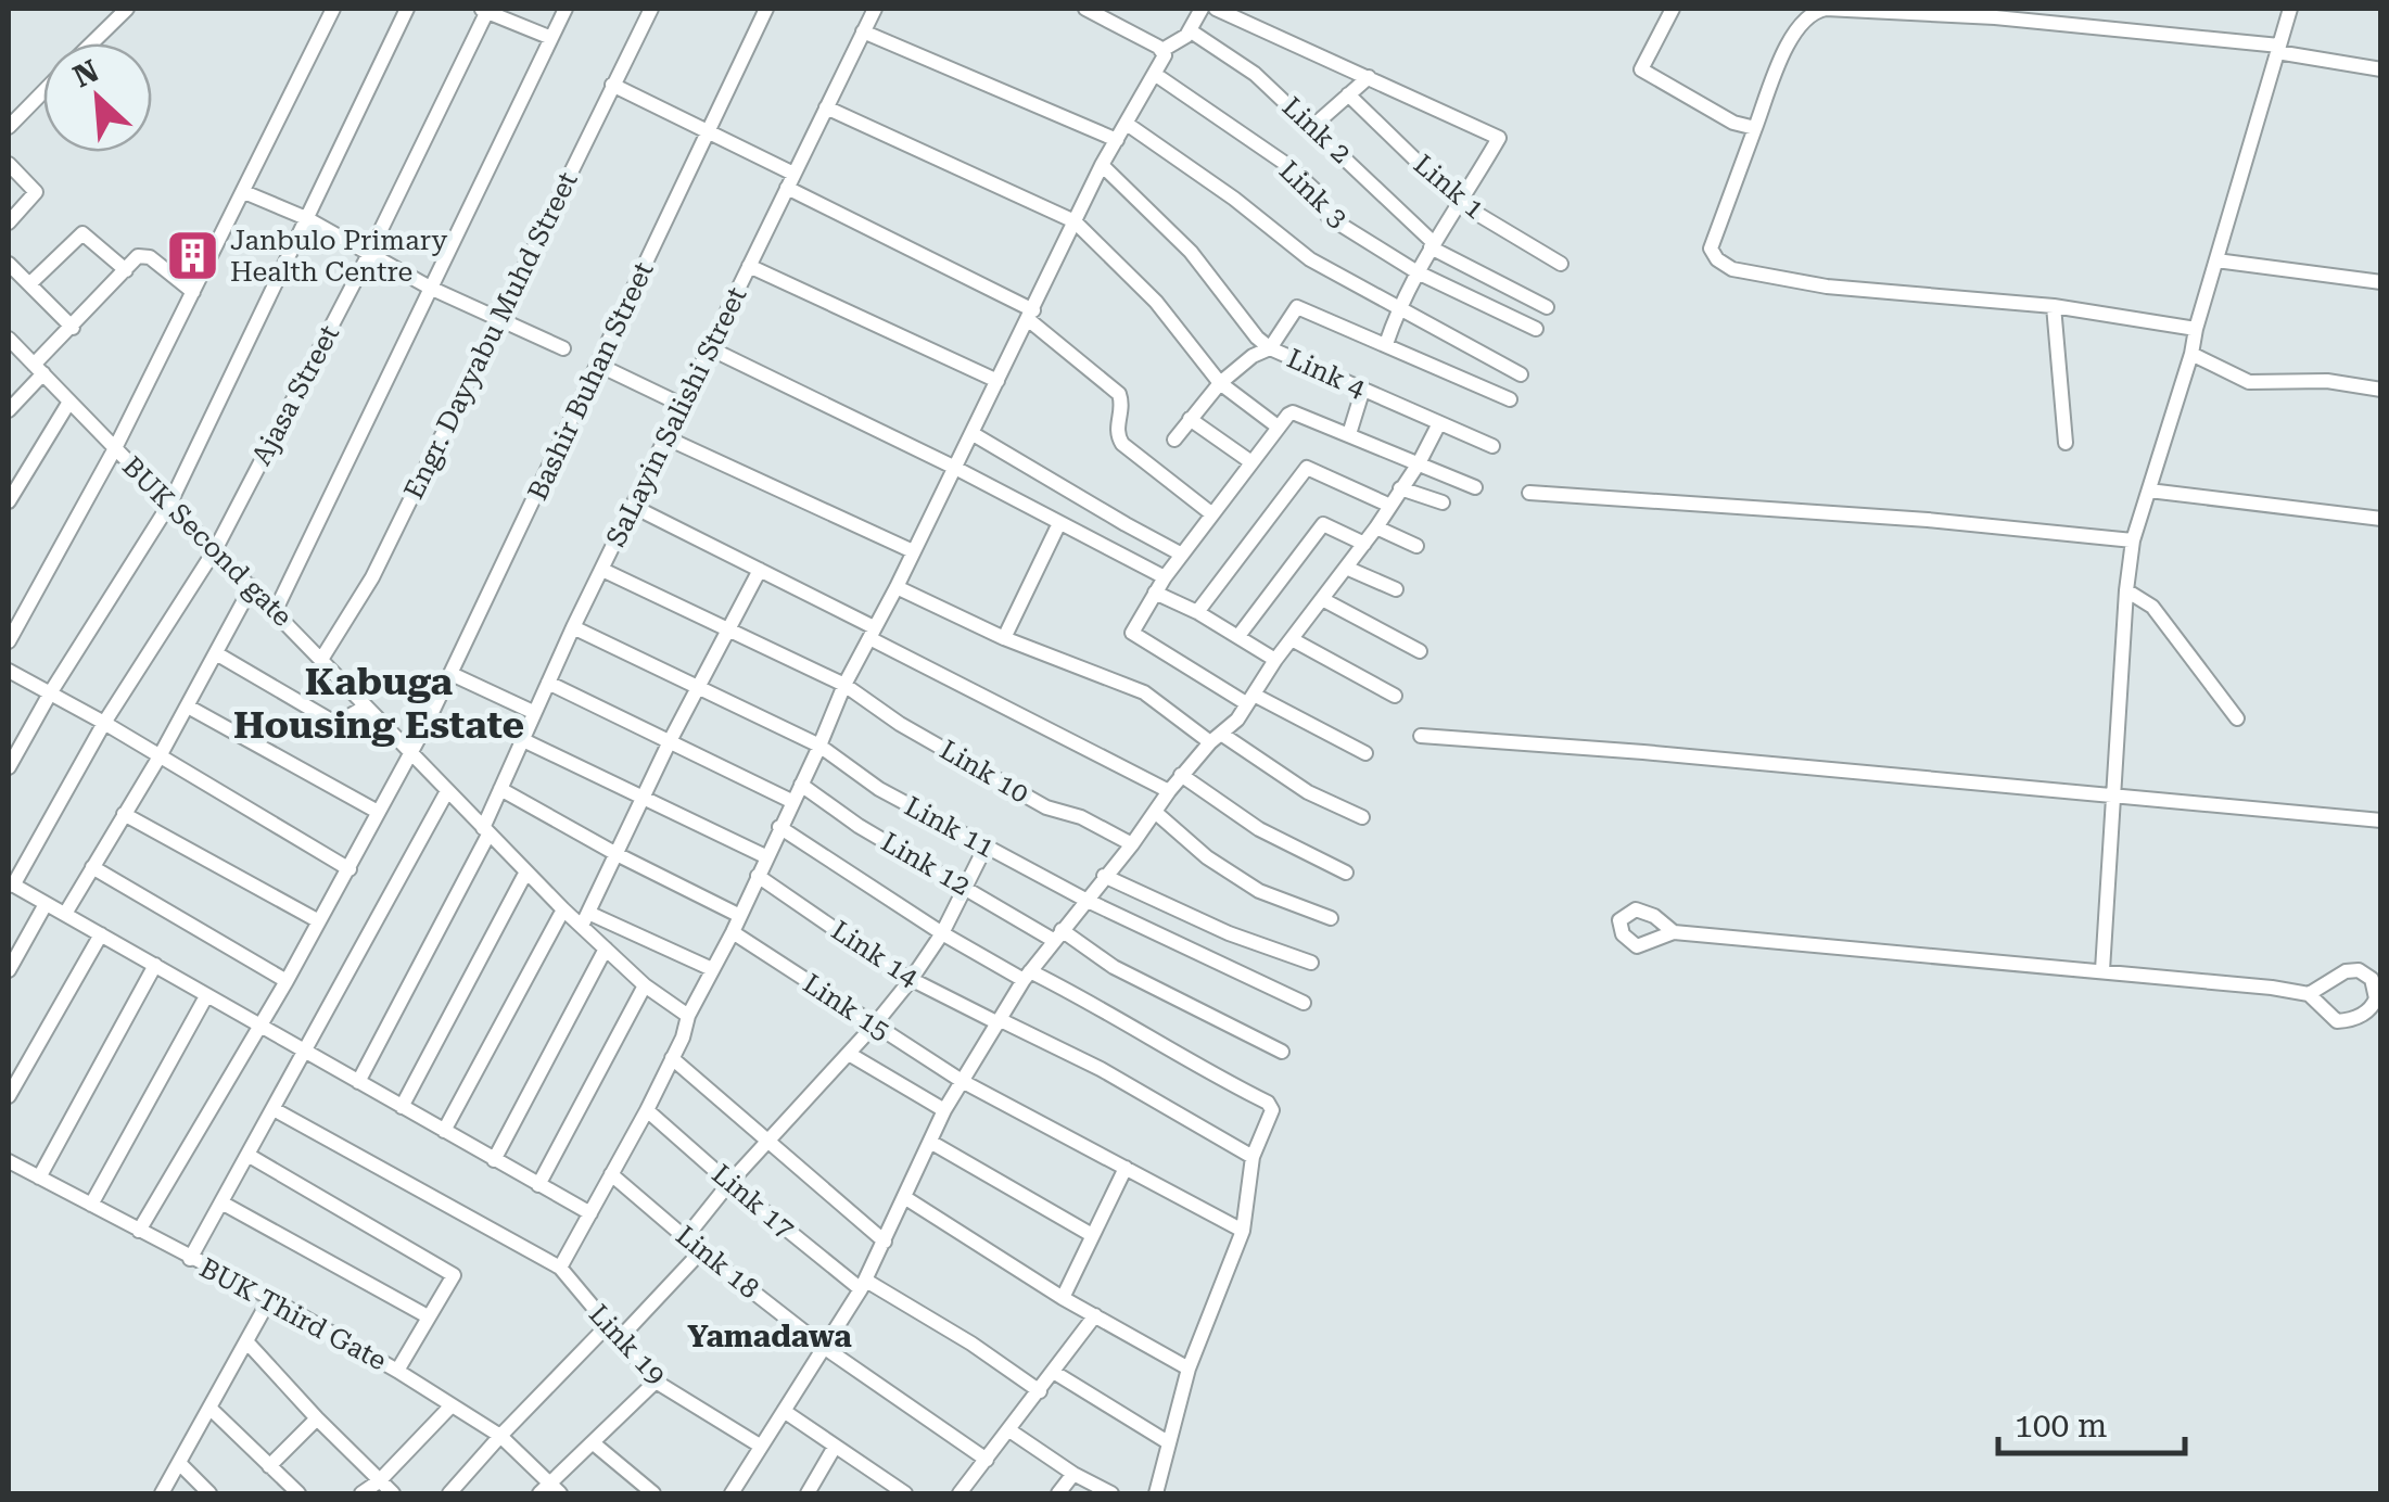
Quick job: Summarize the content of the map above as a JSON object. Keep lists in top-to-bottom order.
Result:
{
  "streets": {
    "street": [
      "Link 2",
      "Link 1",
      "Link 3",
      "Engr. Dayyabu Muhd Street",
      "Link 4",
      "Bashir Buhan Street",
      "Ajasa Street",
      "SaLayin Salishi Street",
      "BUK Second gate",
      "Link 10",
      "Link 11",
      "Link 12",
      "Link 14",
      "Link 15",
      "Link 17",
      "Link 18",
      "BUK Third Gate",
      "Link 19"
    ]
  },
  "crossings": [
    ["Engr. Dayyabu Muhd Street", "BUK Second gate"],
    ["Bashir Buhan Street", "BUK Second gate"],
    ["Bashir Buhan Street", "BUK Third Gate"],
    ["Ajasa Street", "BUK Second gate"],
    ["SaLayin Salishi Street", "BUK Second gate"],
    ["SaLayin Salishi Street", "Link 10"],
    ["SaLayin Salishi Street", "Link 11"]
  ],
  "districts": ["Kabuga Housing Estate", "Yamadawa"],
  "places": {
    "building": ["Janbulo Primary Health Centre"]
  },
  "scale_bar": "100 m",
  "north": "top left"
}
